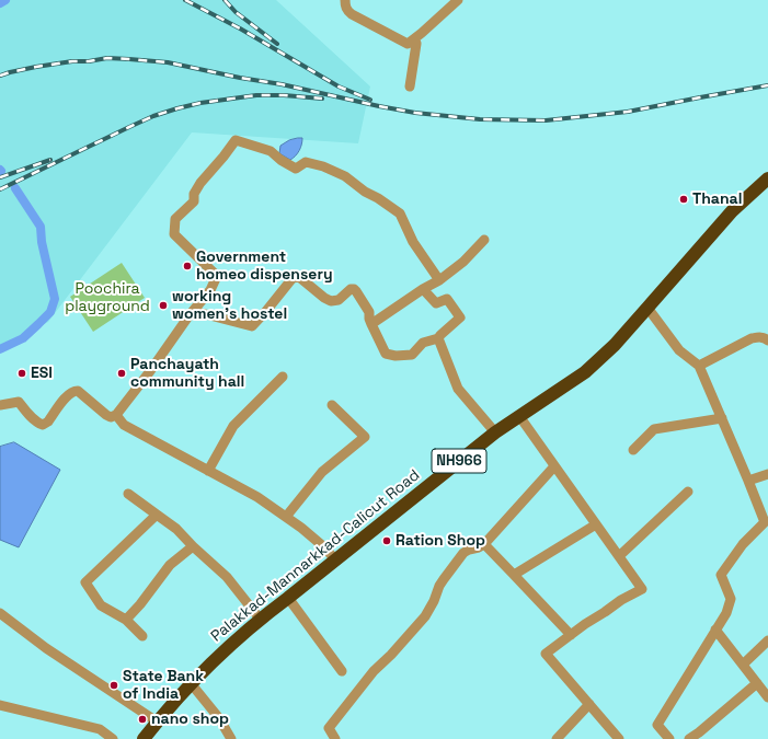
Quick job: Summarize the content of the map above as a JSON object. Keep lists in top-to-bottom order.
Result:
{
  "streets": {
    "highway": ["NH966", "Palakkad-Mannarkkad-Calicut Road"]
  },
  "parks": ["Poochira playground"],
  "places": [
    "Thanal",
    "Government homeo dispensery",
    "working women's hostel",
    "ESI",
    "Panchayath community hall",
    "Ration Shop",
    "State Bank of India",
    "nano shop"
  ]
}
